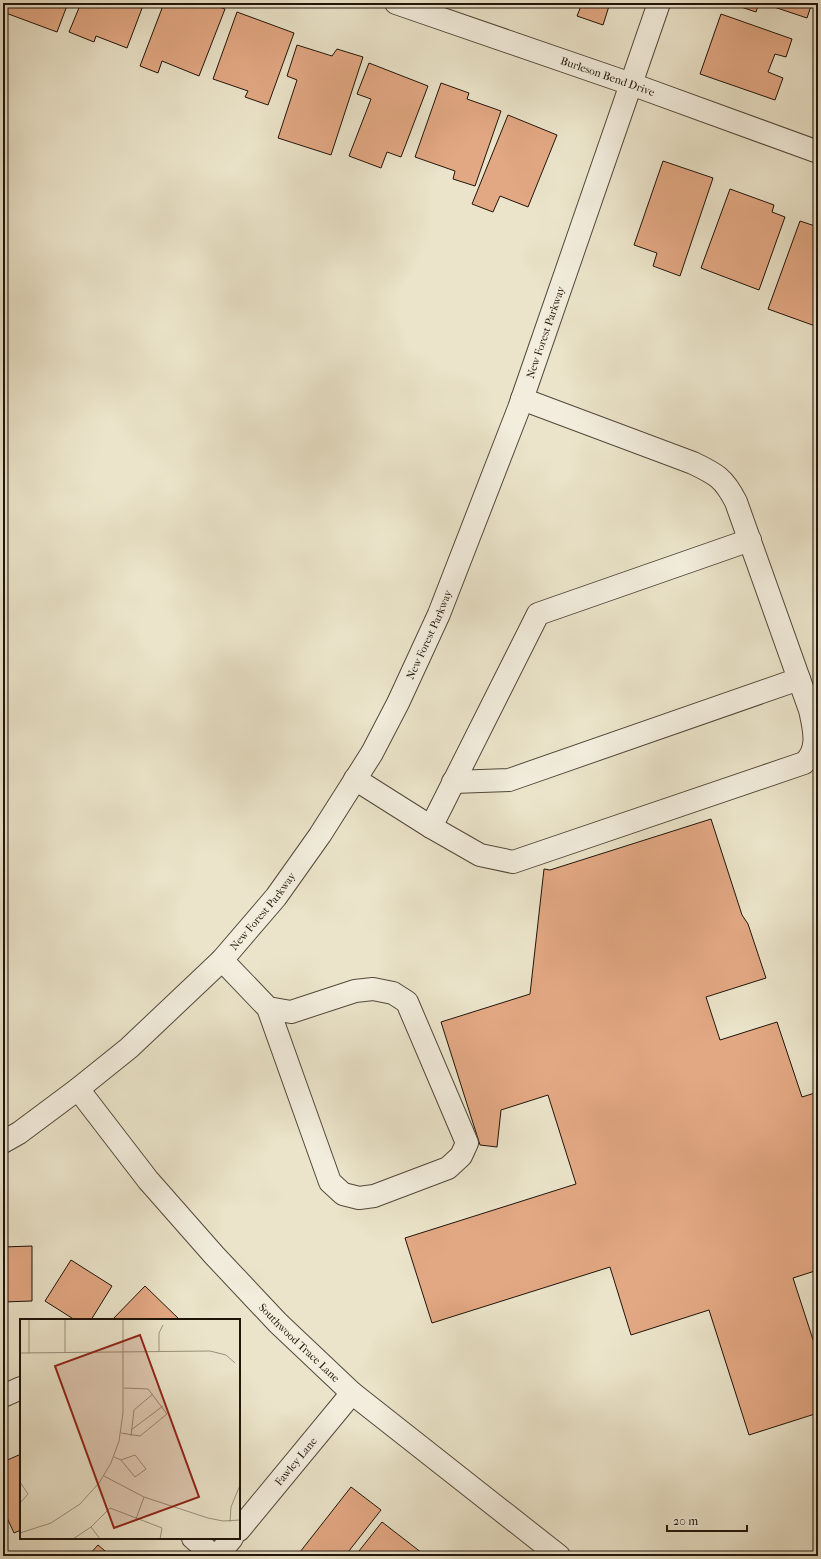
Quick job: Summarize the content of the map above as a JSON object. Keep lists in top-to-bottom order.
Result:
{
  "streets": {
    "street": [
      "Burleson Bend Drive",
      "New Forest Parkway",
      "Southwood Trace Lane",
      "Fawley Lane"
    ]
  },
  "crossings": [
    ["Burleson Bend Drive", "New Forest Parkway"],
    ["New Forest Parkway", "Southwood Trace Lane"],
    ["Southwood Trace Lane", "Fawley Lane"]
  ],
  "scale_bar": "20 m"
}
